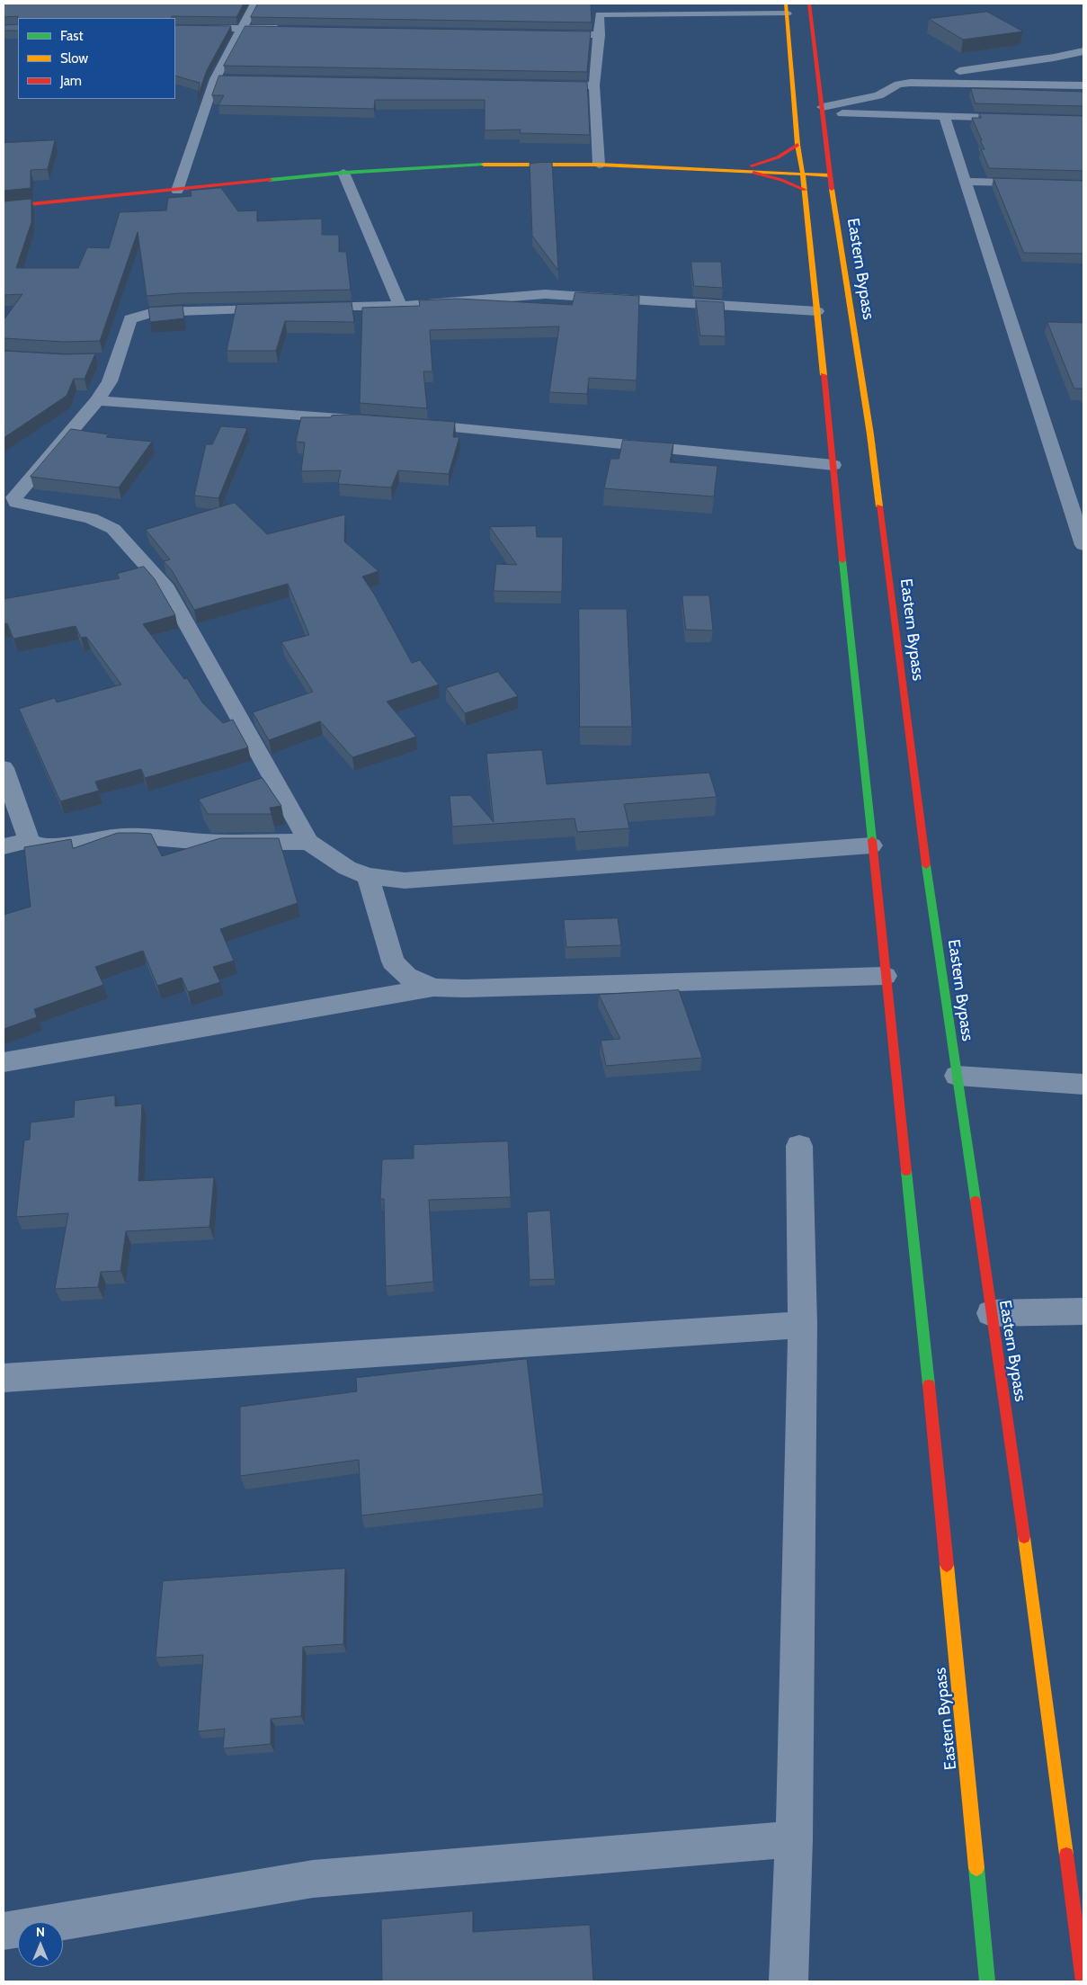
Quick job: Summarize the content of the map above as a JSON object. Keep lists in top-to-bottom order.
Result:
{
  "streets": {
    "main road": ["Eastern Bypass"]
  },
  "legend": ["Fast", "Slow", "Jam"],
  "north": "top"
}
